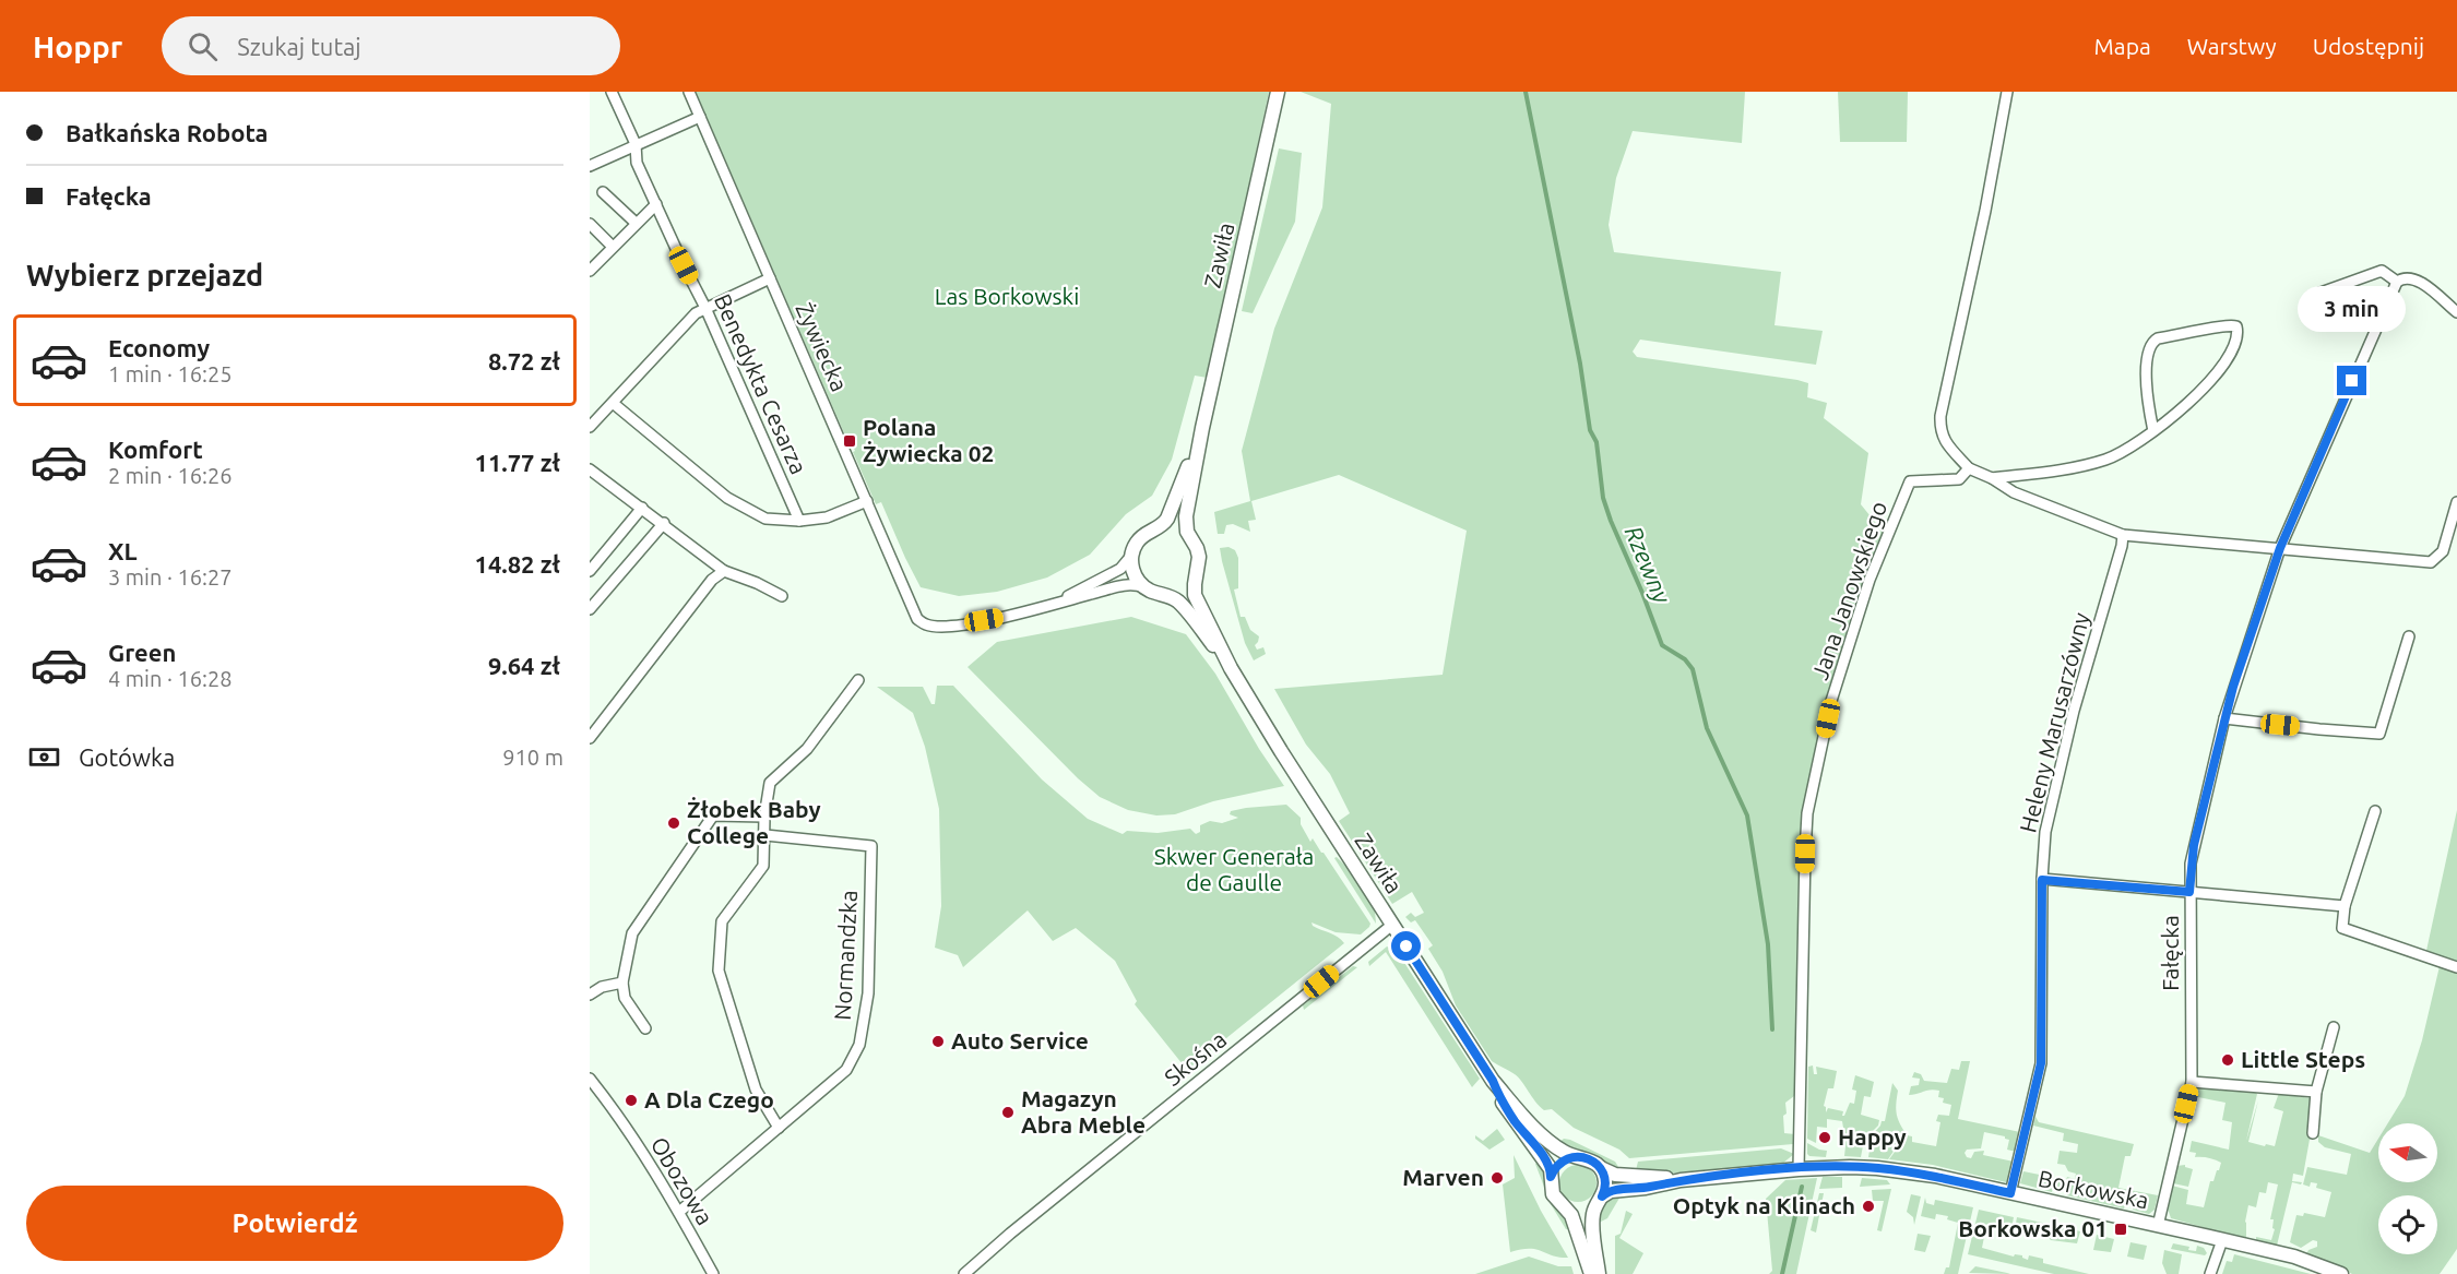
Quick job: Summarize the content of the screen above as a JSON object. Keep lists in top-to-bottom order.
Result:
{
  "streets": {
    "street": [
      "Zawiła",
      "Żywiecka",
      "Benedykta Cesarza",
      "Jana Janowskiego",
      "Heleny Marusarzówny",
      "Fałęcka",
      "Normandzka",
      "Skośna",
      "Obozowa",
      "Borkowska"
    ]
  },
  "crossings": [
    ["Zawiła", "Skośna"],
    ["Zawiła", "Borkowska"],
    ["Jana Janowskiego", "Borkowska"],
    ["Heleny Marusarzówny", "Borkowska"],
    ["Fałęcka", "Borkowska"],
    ["Normandzka", "Obozowa"]
  ],
  "water": ["Rzewny"],
  "parks": ["Las Borkowski", "Skwer Generała de Gaulle"],
  "places": {
    "transit": ["Polana Żywiecka 02", "Borkowska 01"],
    "other": [
      "Żłobek Baby College",
      "Auto Service",
      "Little Steps",
      "A Dla Czego",
      "Magazyn Abra Meble",
      "Happy",
      "Marven",
      "Optyk na Klinach"
    ]
  },
  "north": "left",
  "page": {
    "header": "Hoppr",
    "search": "Szukaj tutaj",
    "nav": ["Mapa", "Warstwy", "Udostępnij"],
    "banner": ["Bałkańska Robota", "Fałęcka"],
    "heading": "Wybierz przejazd",
    "bubble": "3 min",
    "list": [
      {
        "name": "Economy",
        "note": "1 min · 16:25",
        "value": "8.72 zł"
      },
      {
        "name": "Komfort",
        "note": "2 min · 16:26",
        "value": "11.77 zł"
      },
      {
        "name": "XL",
        "note": "3 min · 16:27",
        "value": "14.82 zł"
      },
      {
        "name": "Green",
        "note": "4 min · 16:28",
        "value": "9.64 zł"
      }
    ],
    "pay": ["Gotówka", "910 m"],
    "buttons": "Potwierdź"
  }
}
